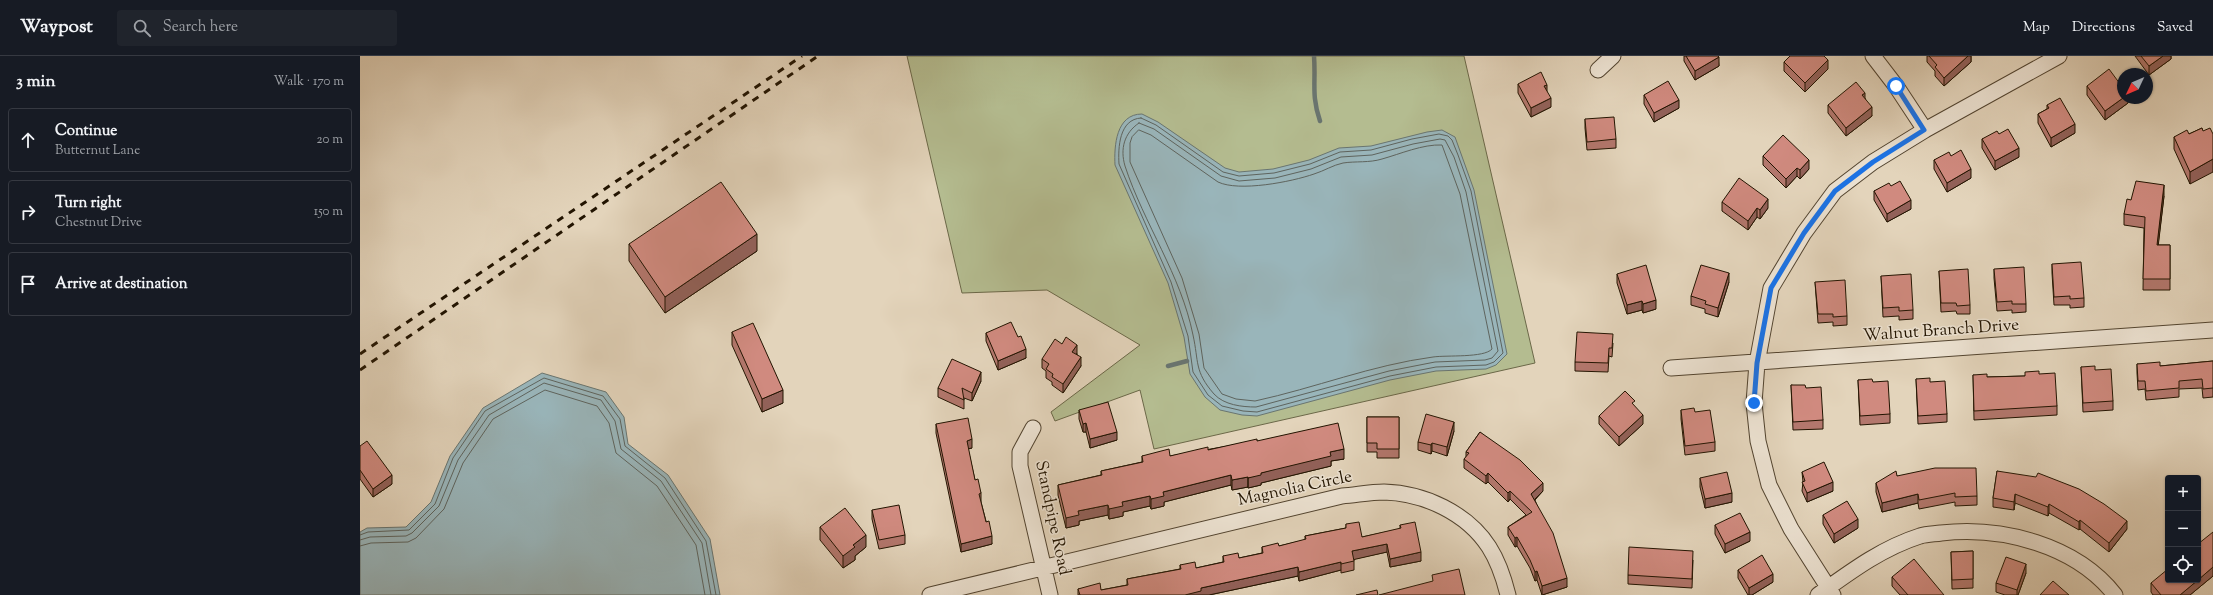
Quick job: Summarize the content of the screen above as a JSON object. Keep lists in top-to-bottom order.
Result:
{
  "streets": {
    "street": ["Walnut Branch Drive", "Magnolia Circle", "Standpipe Road"]
  },
  "crossings": [
    ["Magnolia Circle", "Standpipe Road"]
  ],
  "north": "bottom left",
  "page": {
    "header": "Waypost",
    "search": "Search here",
    "nav": ["Map", "Directions", "Saved"],
    "heading": ["3 min", "Walk · 170 m"],
    "list": [
      ["Continue", "Butternut Lane", "20 m"],
      ["Turn right", "Chestnut Drive", "150 m"],
      "Arrive at destination"
    ],
    "map_buttons": ["+", "−"]
  }
}
